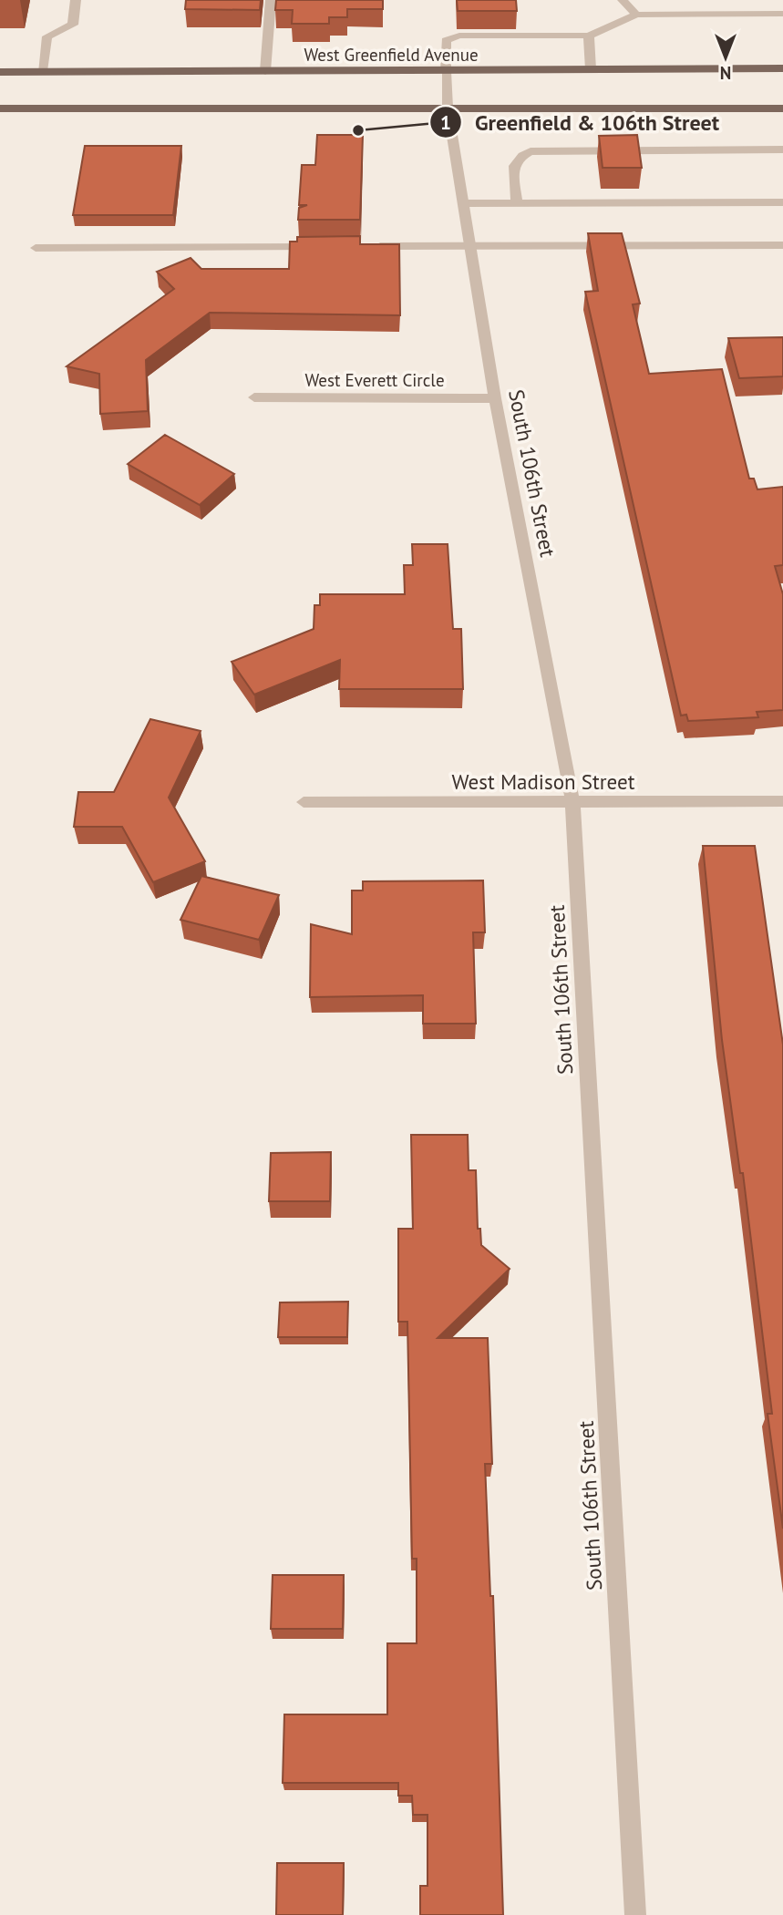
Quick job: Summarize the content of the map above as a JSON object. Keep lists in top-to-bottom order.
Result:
{
  "streets": {
    "main road": ["West Greenfield Avenue"],
    "street": ["West Everett Circle", "South 106th Street", "West Madison Street"]
  },
  "crossings": [
    ["West Greenfield Avenue", "South 106th Street"],
    ["West Everett Circle", "South 106th Street"],
    ["South 106th Street", "West Madison Street"]
  ],
  "places": ["Greenfield & 106th Street"],
  "north": "bottom"
}
